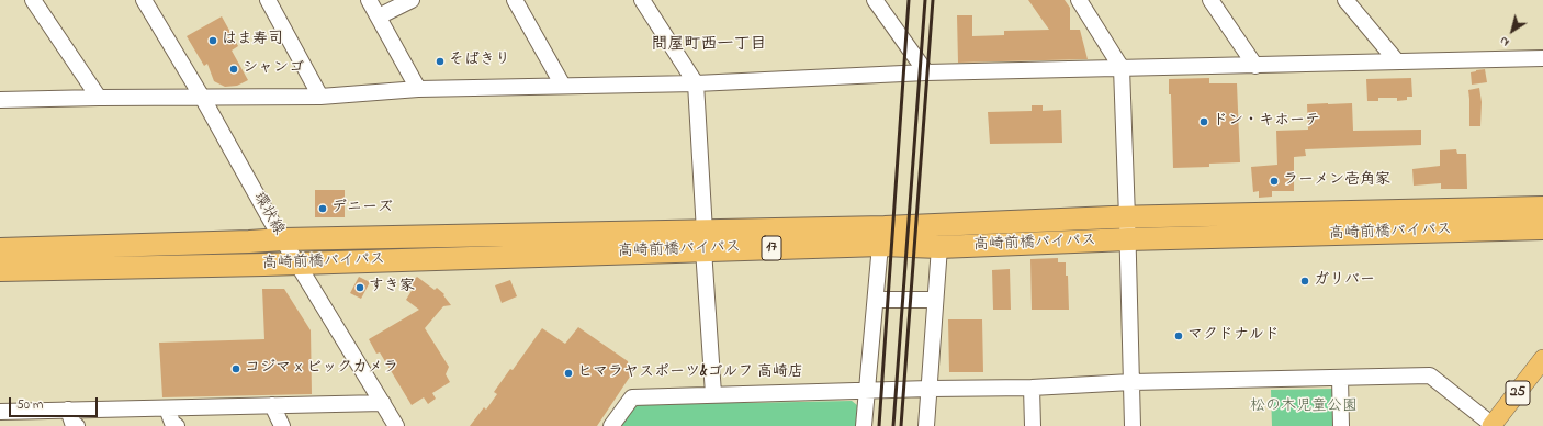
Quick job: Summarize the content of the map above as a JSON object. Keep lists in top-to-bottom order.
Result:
{
  "streets": {
    "highway": ["高崎前橋バイパス", "17"],
    "main road": ["25"],
    "street": ["環状線"]
  },
  "crossings": [
    ["環状線", "高崎前橋バイパス"]
  ],
  "districts": ["問屋町西一丁目"],
  "parks": ["松の木児童公園"],
  "places": [
    "はま寿司",
    "そばきり",
    "シャンゴ",
    "ドン・キホーテ",
    "ラーメン壱角家",
    "デニーズ",
    "ガリバー",
    "すき家",
    "マクドナルド",
    "コジマｘビックカメラ",
    "ヒマラヤスポーツ&ゴルフ 高崎店"
  ],
  "scale_bar": "50 m",
  "north": "bottom left"
}
